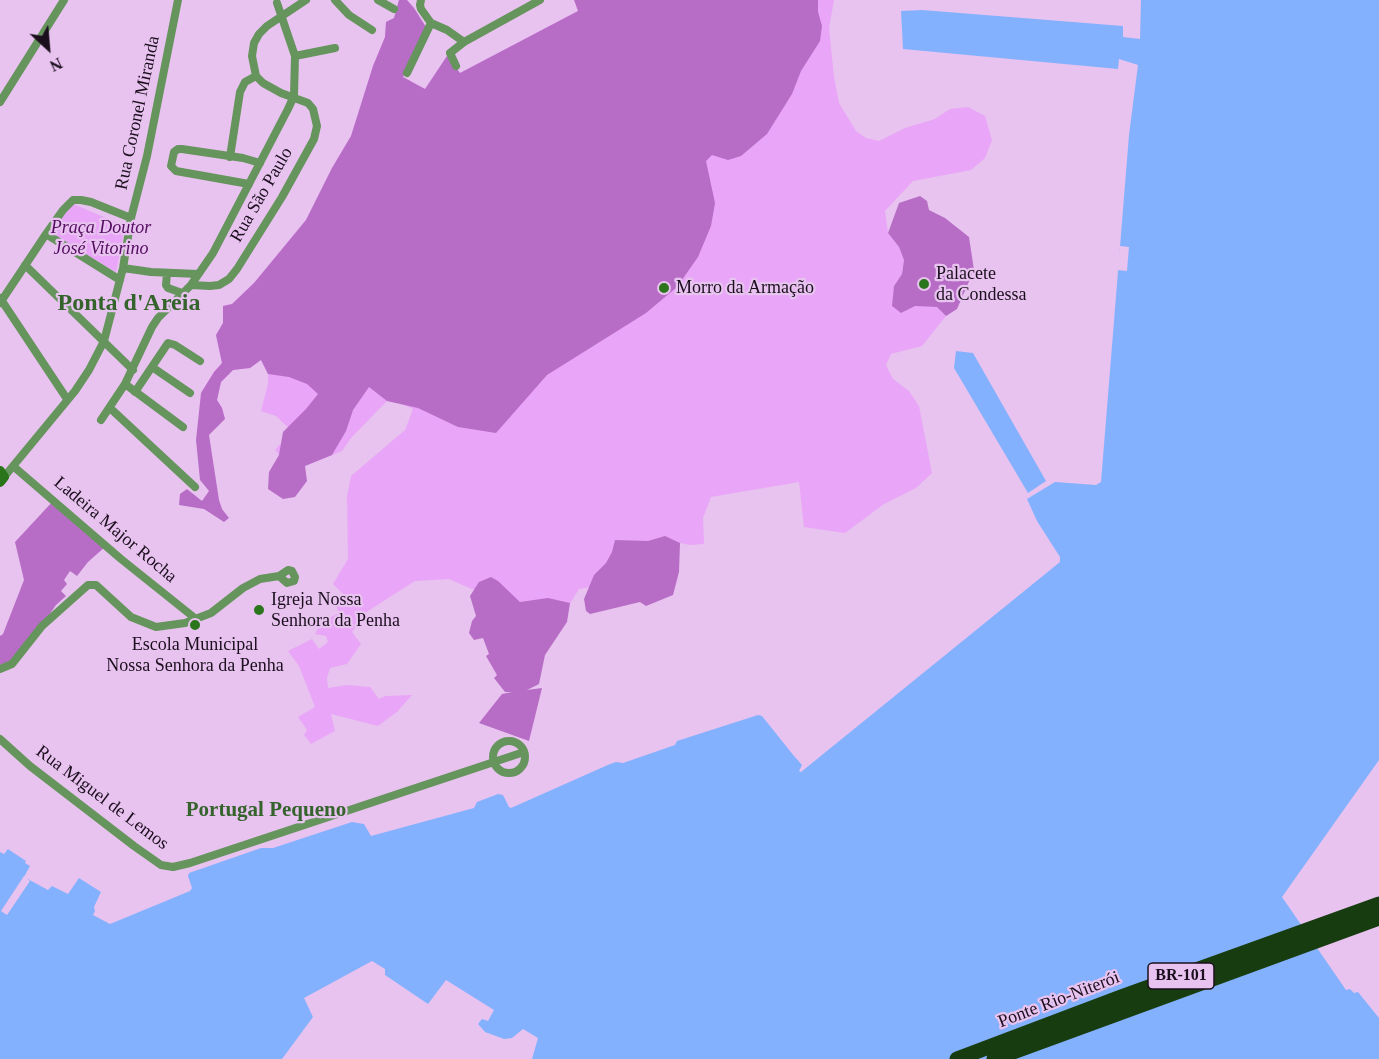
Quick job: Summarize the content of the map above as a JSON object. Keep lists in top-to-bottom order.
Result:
{
  "streets": {
    "highway": ["BR-101", "Ponte Rio-Niterói"],
    "street": [
      "Rua Coronel Miranda",
      "Rua São Paulo",
      "Ladeira Major Rocha",
      "Rua Miguel de Lemos"
    ]
  },
  "crossings": [
    ["Rua Coronel Miranda", "Ladeira Major Rocha"]
  ],
  "districts": ["Ponta d'Areia", "Portugal Pequeno"],
  "parks": ["Praça Doutor José Vitorino"],
  "places": [
    "Palacete da Condessa",
    "Morro da Armação",
    "Igreja Nossa Senhora da Penha",
    "Escola Municipal Nossa Senhora da Penha"
  ],
  "north": "bottom right"
}
